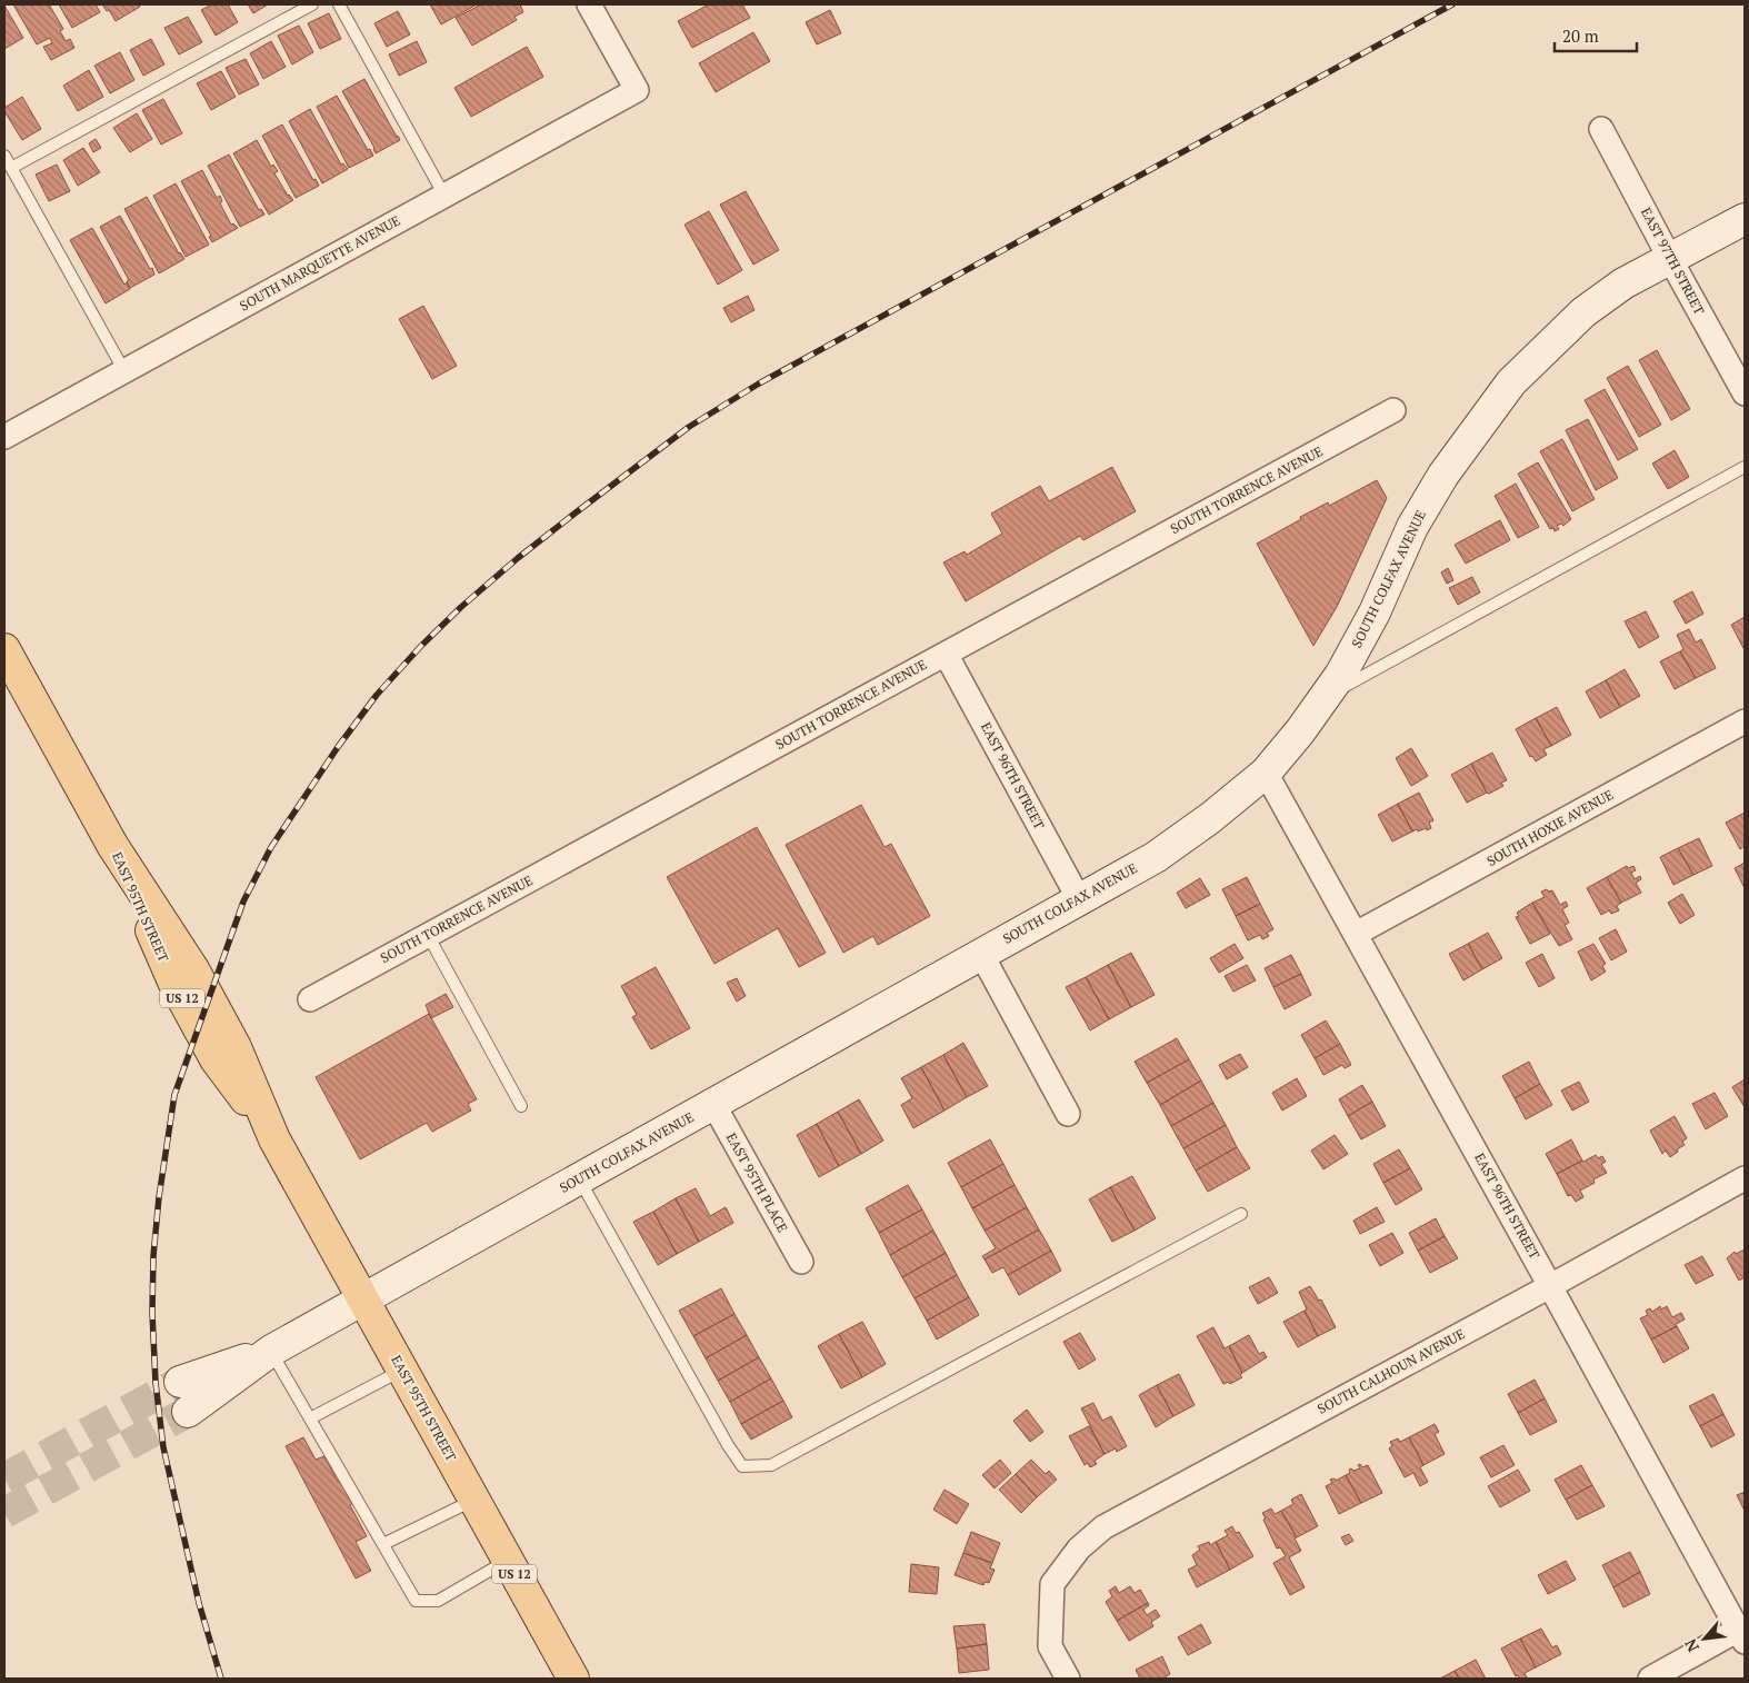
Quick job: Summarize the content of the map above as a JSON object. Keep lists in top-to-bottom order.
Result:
{
  "streets": {
    "main road": ["SOUTH COLFAX AVENUE", "EAST 95TH STREET", "US 12"],
    "street": [
      "EAST 97TH STREET",
      "SOUTH MARQUETTE AVENUE",
      "SOUTH TORRENCE AVENUE",
      "EAST 96TH STREET",
      "SOUTH HOXIE AVENUE",
      "EAST 95TH PLACE",
      "SOUTH CALHOUN AVENUE"
    ]
  },
  "crossings": [
    ["EAST 97TH STREET", "SOUTH COLFAX AVENUE"],
    ["SOUTH TORRENCE AVENUE", "EAST 96TH STREET"],
    ["SOUTH COLFAX AVENUE", "EAST 96TH STREET"],
    ["SOUTH COLFAX AVENUE", "EAST 95TH STREET"],
    ["SOUTH COLFAX AVENUE", "EAST 95TH PLACE"],
    ["EAST 96TH STREET", "SOUTH HOXIE AVENUE"],
    ["EAST 96TH STREET", "SOUTH CALHOUN AVENUE"]
  ],
  "scale_bar": "20 m",
  "north": "bottom left"
}
